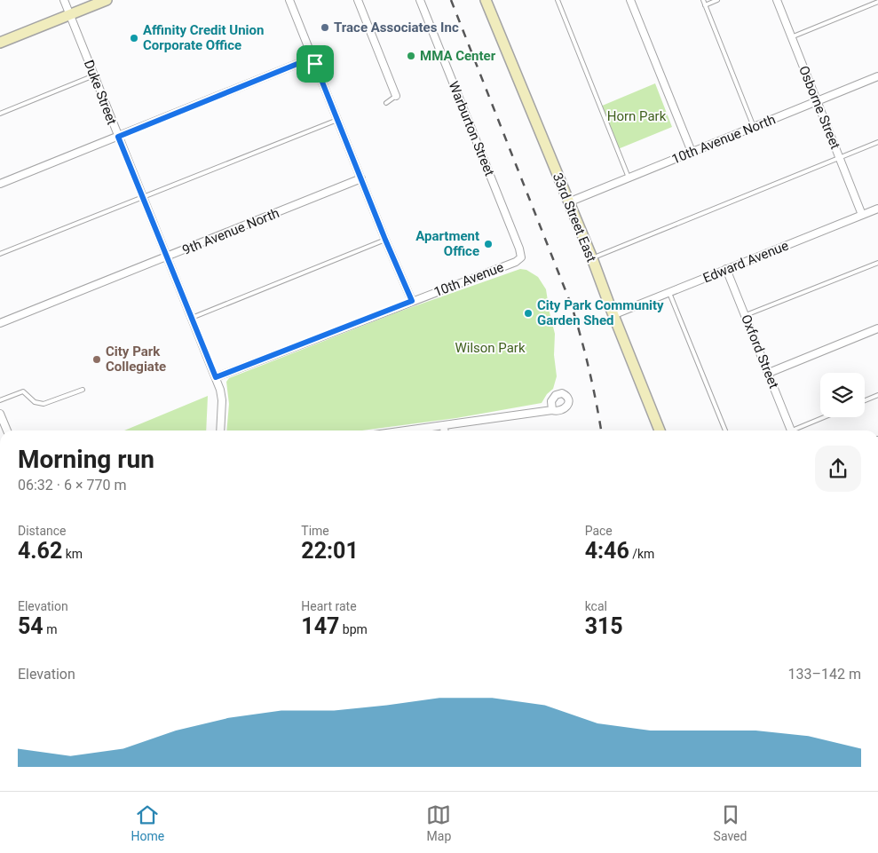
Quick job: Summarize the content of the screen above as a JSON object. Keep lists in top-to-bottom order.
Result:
{
  "streets": {
    "street": [
      "Duke Street",
      "Osborne Street",
      "Warburton Street",
      "10th Avenue North",
      "33rd Street East",
      "9th Avenue North",
      "Edward Avenue",
      "10th Avenue",
      "Oxford Street"
    ]
  },
  "crossings": [
    ["Duke Street", "9th Avenue North"],
    ["Duke Street", "10th Avenue"],
    ["Osborne Street", "10th Avenue North"],
    ["Osborne Street", "Edward Avenue"],
    ["Warburton Street", "10th Avenue"],
    ["10th Avenue North", "33rd Street East"],
    ["33rd Street East", "Edward Avenue"],
    ["Edward Avenue", "Oxford Street"]
  ],
  "parks": ["Horn Park", "Wilson Park"],
  "places": [
    "Trace Associates Inc",
    "Affinity Credit Union Corporate Office",
    "MMA Center",
    "Apartment Office",
    "City Park Community Garden Shed",
    "City Park Collegiate"
  ],
  "page": {
    "heading": ["Morning run", "06:32 · 6 × 770 m"],
    "stats": [
      ["Distance", "4.62 km"],
      ["Time", "22:01"],
      ["Pace", "4:46 /km"],
      ["Elevation", "54 m"],
      ["Heart rate", "147 bpm"],
      ["kcal", "315"]
    ],
    "chart": ["Elevation", "133–142 m"],
    "tabs": ["Home", "Map", "Saved"]
  }
}
